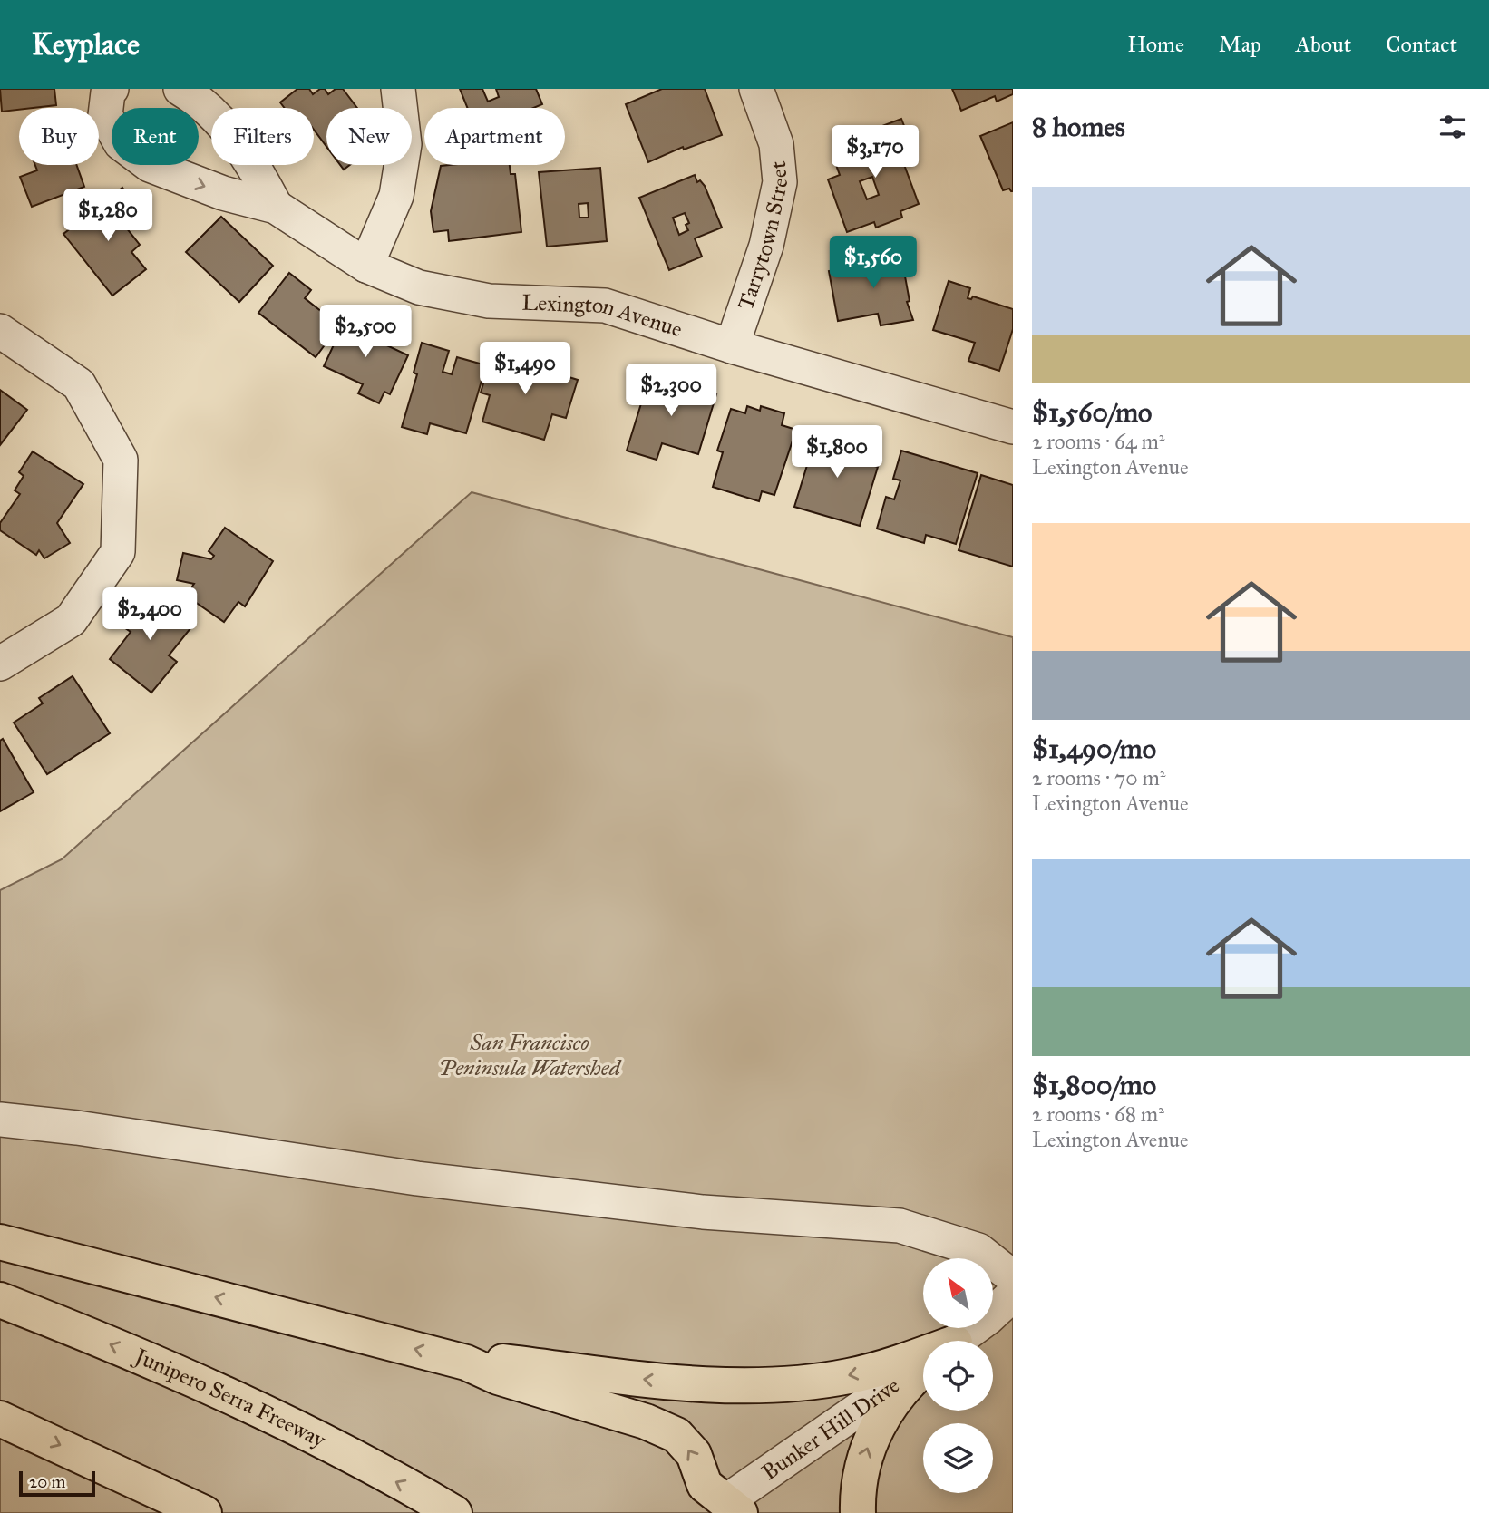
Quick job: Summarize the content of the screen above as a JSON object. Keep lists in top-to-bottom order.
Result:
{
  "streets": {
    "highway": ["Junipero Serra Freeway"],
    "street": ["Tarrytown Street", "Lexington Avenue", "Bunker Hill Drive"]
  },
  "crossings": [
    ["Tarrytown Street", "Lexington Avenue"]
  ],
  "parks": ["San Francisco Peninsula Watershed"],
  "scale_bar": "20 m",
  "north": "top left",
  "page": {
    "header": "Keyplace",
    "nav": [
      "Home",
      "Map",
      "About",
      "Contact"
    ],
    "heading": "8 homes",
    "chip": [
      "Buy",
      "Rent",
      "Filters",
      "New",
      "Apartment"
    ],
    "price": [
      "$3,170",
      "$1,280",
      "$1,560",
      "$2,500",
      "$1,490",
      "$2,300",
      "$1,800",
      "$2,400"
    ],
    "list": [
      {
        "name": "$1,560/mo",
        "note": "2 rooms · 64 m² · Lexington Avenue"
      },
      {
        "name": "$1,490/mo",
        "note": "2 rooms · 70 m² · Lexington Avenue"
      },
      {
        "name": "$1,800/mo",
        "note": "2 rooms · 68 m² · Lexington Avenue"
      }
    ],
    "scale": "20 m"
  }
}
